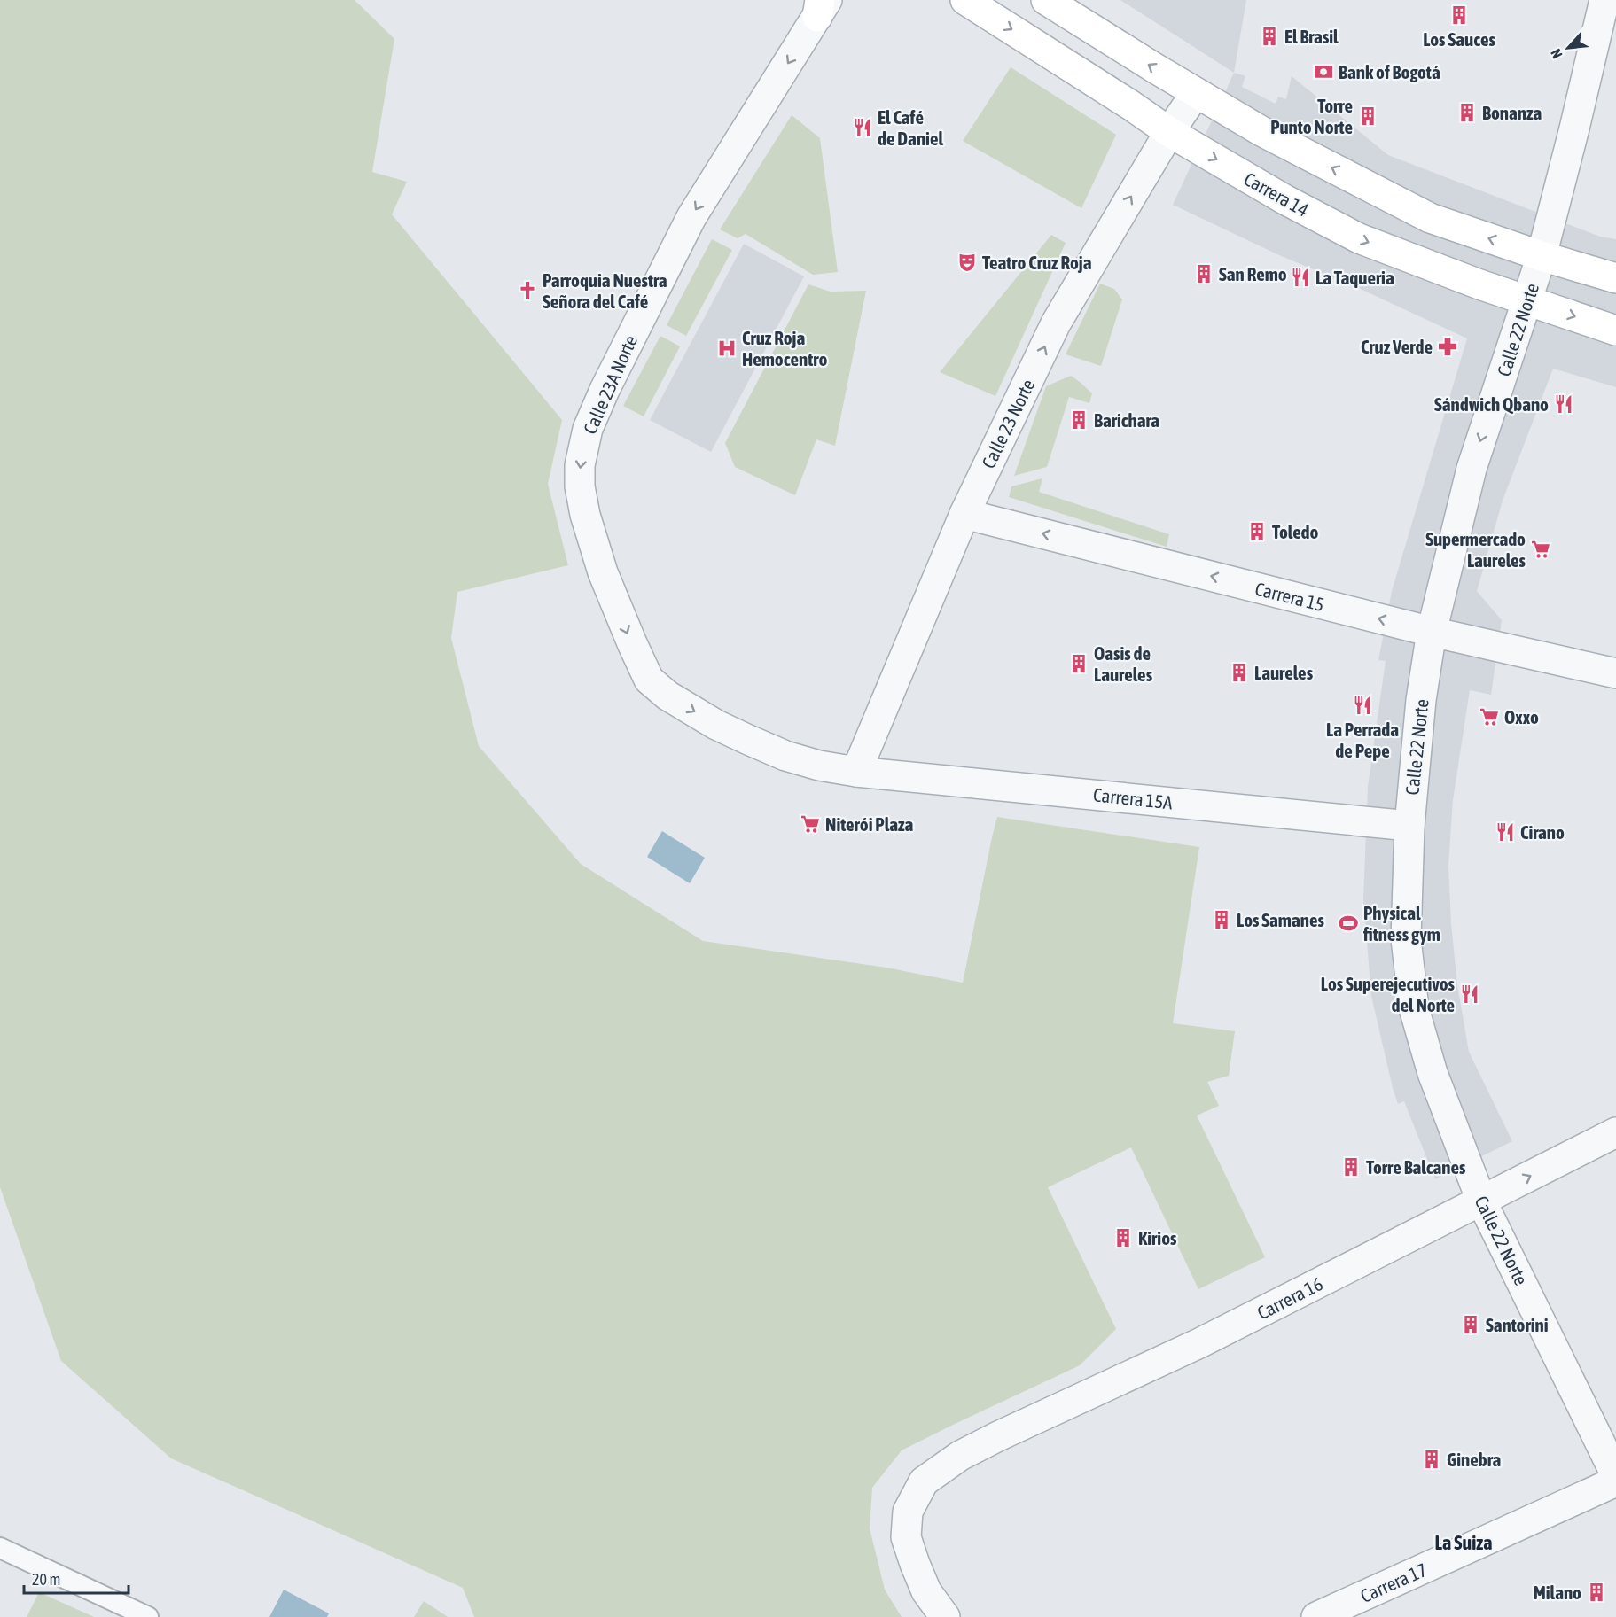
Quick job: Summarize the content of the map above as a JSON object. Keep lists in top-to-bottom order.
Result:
{
  "streets": {
    "main road": ["Carrera 14"],
    "street": [
      "Calle 22 Norte",
      "Calle 23A Norte",
      "Calle 23 Norte",
      "Carrera 15",
      "Carrera 15A",
      "Carrera 16",
      "Carrera 17"
    ]
  },
  "crossings": [
    ["Carrera 14", "Calle 22 Norte"],
    ["Carrera 14", "Calle 23 Norte"],
    ["Calle 22 Norte", "Carrera 15"],
    ["Calle 22 Norte", "Carrera 15A"],
    ["Calle 22 Norte", "Carrera 16"],
    ["Calle 23A Norte", "Carrera 15A"],
    ["Calle 23 Norte", "Carrera 15"],
    ["Calle 23 Norte", "Carrera 15A"]
  ],
  "one_way": ["Calle 23A Norte", "Calle 23 Norte", "Carrera 15"],
  "districts": ["La Suiza"],
  "places": {
    "building": [
      "Los Sauces",
      "El Brasil",
      "Bonanza",
      "Torre Punto Norte",
      "San Remo",
      "Barichara",
      "Toledo",
      "Oasis de Laureles",
      "Laureles",
      "Los Samanes",
      "Torre Balcanes",
      "Kirios",
      "Santorini",
      "Ginebra",
      "Milano"
    ],
    "bank": ["Bank of Bogotá"],
    "restaurant": [
      "El Café de Daniel",
      "La Taqueria",
      "Sándwich Qbano",
      "La Perrada de Pepe",
      "Cirano",
      "Los Superejecutivos del Norte"
    ],
    "theatre": ["Teatro Cruz Roja"],
    "church": ["Parroquia Nuestra Señora del Café"],
    "pharmacy": ["Cruz Verde"],
    "hospital": ["Cruz Roja Hemocentro"],
    "supermarket": ["Supermercado Laureles", "Oxxo", "Niterói Plaza"],
    "sports": ["Physical fitness gym"]
  },
  "scale_bar": "20 m",
  "north": "bottom left"
}
